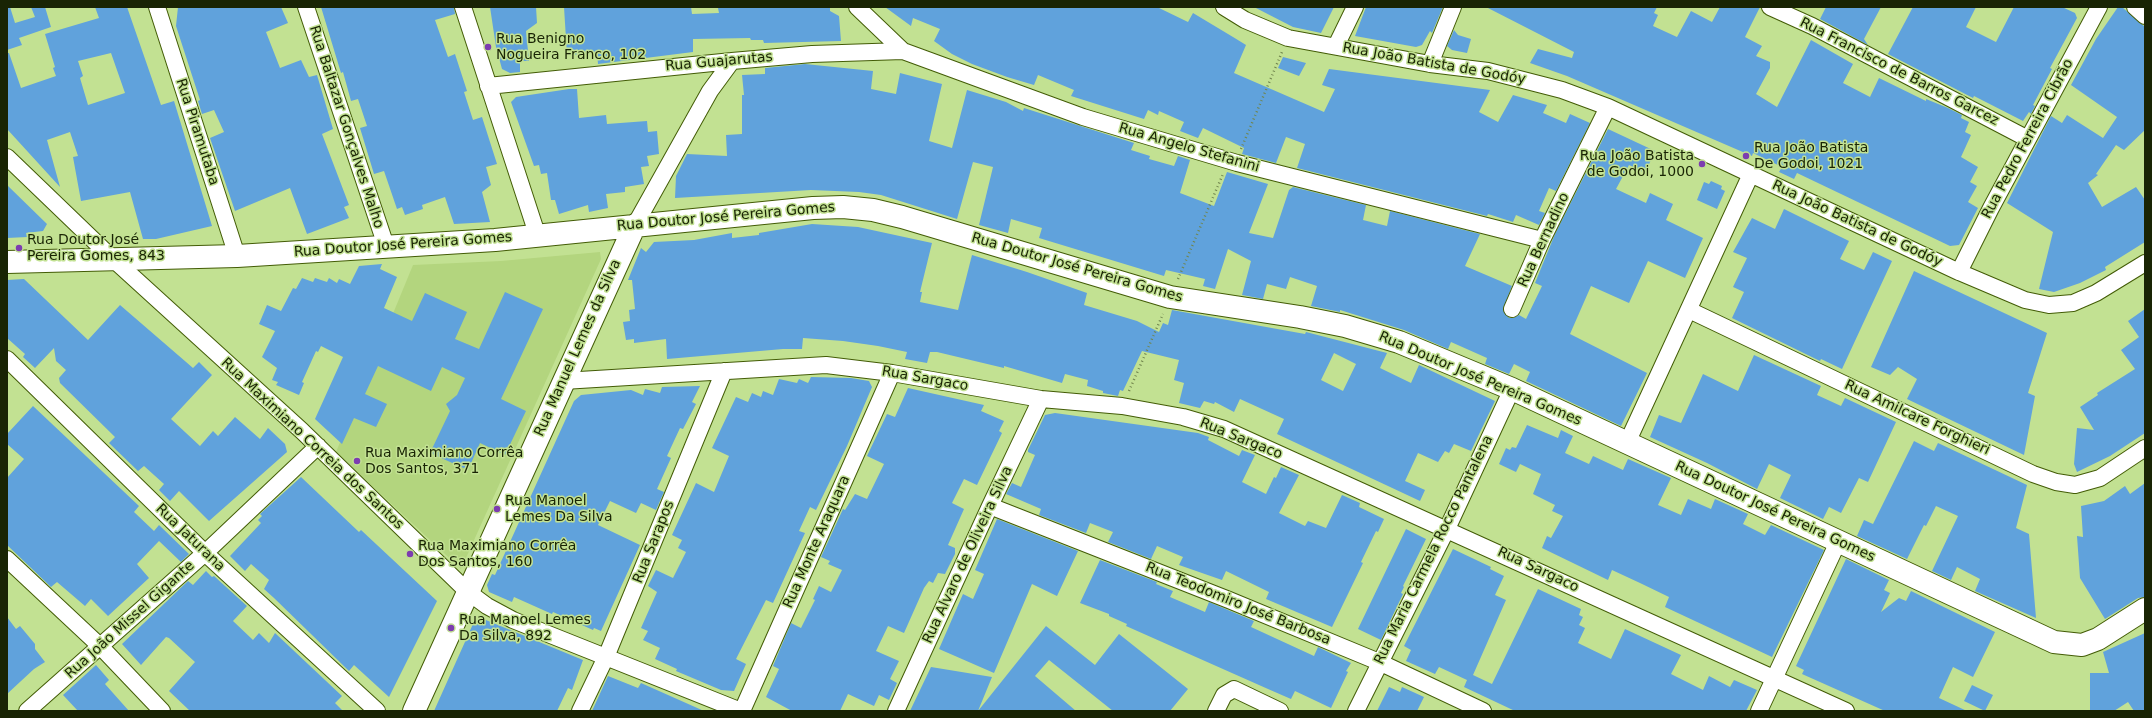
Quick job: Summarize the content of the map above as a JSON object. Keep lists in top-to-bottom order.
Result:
{
  "streets": {
    "main road": ["Rua Doutor José Pereira Gomes", "Rua Manuel Lemes da Silva"],
    "street": [
      "Rua Guajarutas",
      "Rua João Batista de Godóy",
      "Rua Francisco de Barros Garcez",
      "Rua Baltazar Gonçalves Malho",
      "Rua Piramutaba",
      "Rua Pedro Ferreira Cibrão",
      "Rua Angelo Stefanini",
      "Rua Bernadino",
      "Rua Sargaco",
      "Rua Amilcare Forghieri",
      "Rua Maximiano Correia dos Santos",
      "Rua Jaturana",
      "Rua Sarapos",
      "Rua Monte Araquara",
      "Rua Maria Carmela Rocco Pantalena",
      "Rua Alvaro de Oliveira Silva",
      "Rua Teodomiro José Barbosa",
      "Rua João Missel Gigante"
    ]
  },
  "crossings": [
    ["Rua Guajarutas", "Rua Angelo Stefanini"],
    ["Rua Guajarutas", "Rua Manuel Lemes da Silva"],
    ["Rua João Batista de Godóy", "Rua Pedro Ferreira Cibrão"],
    ["Rua João Batista de Godóy", "Rua Bernadino"],
    ["Rua Francisco de Barros Garcez", "Rua Pedro Ferreira Cibrão"],
    ["Rua Baltazar Gonçalves Malho", "Rua Doutor José Pereira Gomes"],
    ["Rua Piramutaba", "Rua Doutor José Pereira Gomes"],
    ["Rua Angelo Stefanini", "Rua Bernadino"],
    ["Rua Doutor José Pereira Gomes", "Rua Manuel Lemes da Silva"],
    ["Rua Doutor José Pereira Gomes", "Rua Maximiano Correia dos Santos"],
    ["Rua Doutor José Pereira Gomes", "Rua Maria Carmela Rocco Pantalena"],
    ["Rua Manuel Lemes da Silva", "Rua Sargaco"],
    ["Rua Manuel Lemes da Silva", "Rua Maximiano Correia dos Santos"],
    ["Rua Sargaco", "Rua Sarapos"],
    ["Rua Sargaco", "Rua Monte Araquara"],
    ["Rua Sargaco", "Rua Maria Carmela Rocco Pantalena"],
    ["Rua Sargaco", "Rua Alvaro de Oliveira Silva"],
    ["Rua Maximiano Correia dos Santos", "Rua Sarapos"],
    ["Rua Maximiano Correia dos Santos", "Rua Monte Araquara"],
    ["Rua Maximiano Correia dos Santos", "Rua João Missel Gigante"],
    ["Rua Jaturana", "Rua João Missel Gigante"],
    ["Rua Maria Carmela Rocco Pantalena", "Rua Teodomiro José Barbosa"],
    ["Rua Alvaro de Oliveira Silva", "Rua Teodomiro José Barbosa"]
  ],
  "places": [
    "Rua Benigno Nogueira Franco, 102",
    "Rua João Batista De Godoi, 1021",
    "Rua João Batista de Godoi, 1000",
    "Rua Doutor José Pereira Gomes, 843",
    "Rua Maximiano Corrêa Dos Santos, 371",
    "Rua Manoel Lemes Da Silva",
    "Rua Maximiano Corrêa Dos Santos, 160",
    "Rua Manoel Lemes Da Silva, 892"
  ]
}
